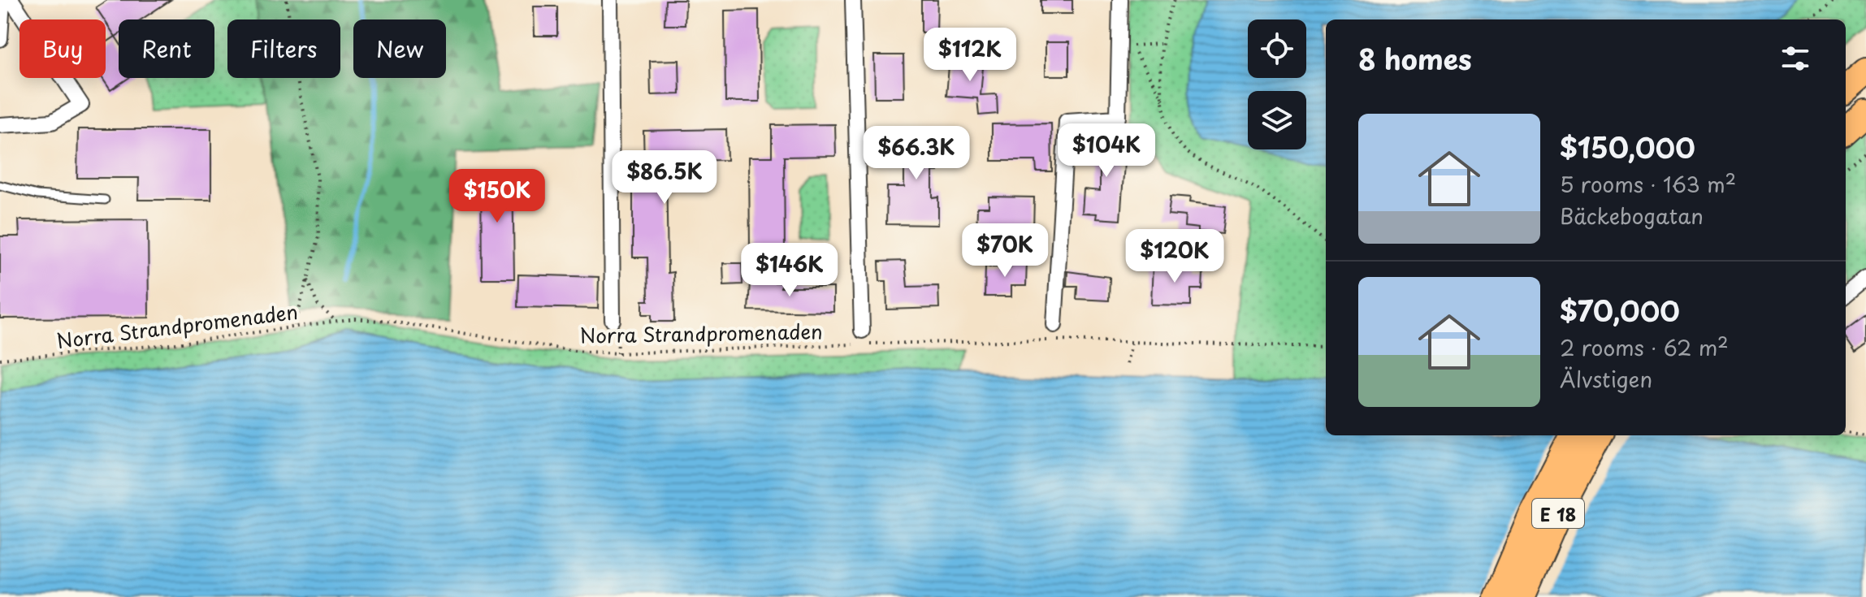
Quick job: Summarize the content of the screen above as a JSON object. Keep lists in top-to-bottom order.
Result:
{
  "streets": {
    "highway": ["E 18"],
    "path": ["Norra Strandpromenaden"]
  },
  "page": {
    "chip": [
      "Buy",
      "Rent",
      "Filters",
      "New"
    ],
    "heading": "8 homes",
    "price": [
      "$112K",
      "$104K",
      "$66.3K",
      "$86.5K",
      "$150K",
      "$70K",
      "$120K",
      "$146K"
    ],
    "list": [
      {
        "name": "$150,000",
        "note": "5 rooms · 163 m² · Bäckebogatan"
      },
      {
        "name": "$70,000",
        "note": "2 rooms · 62 m² · Älvstigen"
      }
    ]
  }
}
